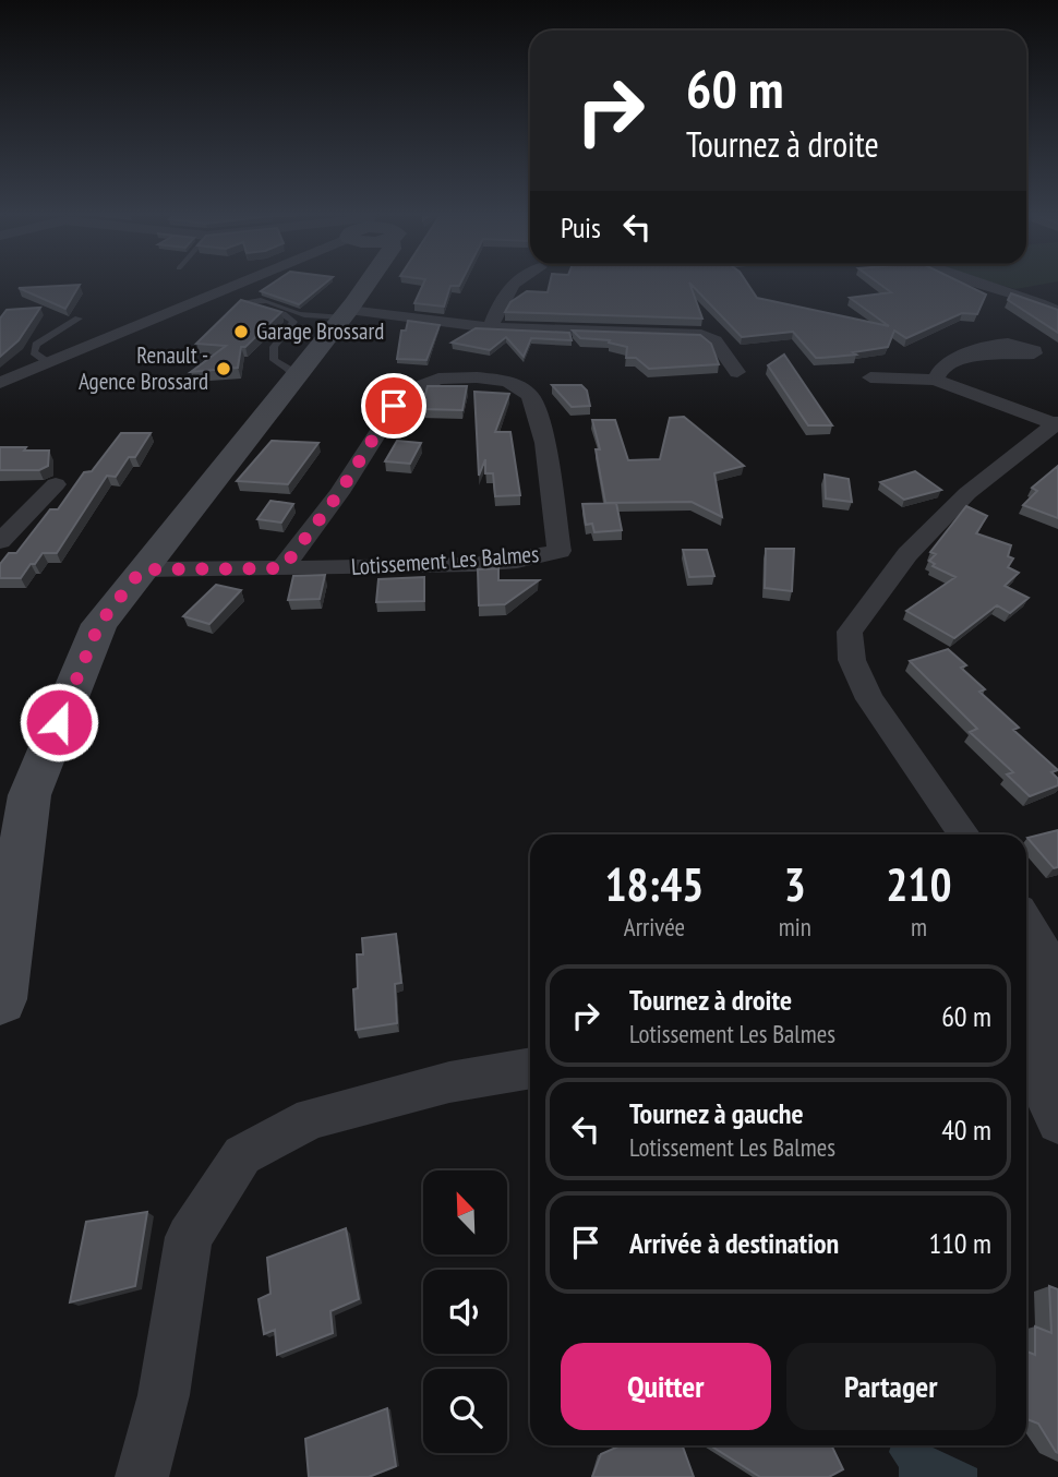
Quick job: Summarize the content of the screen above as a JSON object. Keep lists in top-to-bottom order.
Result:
{
  "streets": {
    "street": ["Lotissement Les Balmes"]
  },
  "places": ["Garage Brossard", "Renault - Agence Brossard"],
  "north": "top left",
  "page": {
    "turn": ["60 m", "Tournez à droite"],
    "then": "Puis",
    "eta": [
      "18:45",
      "Arrivée",
      "3",
      "min",
      "210",
      "m"
    ],
    "list": [
      {
        "name": "Tournez à droite",
        "note": "Lotissement Les Balmes",
        "value": "60 m"
      },
      {
        "name": "Tournez à gauche",
        "note": "Lotissement Les Balmes",
        "value": "40 m"
      },
      {
        "name": "Arrivée à destination",
        "value": "110 m"
      }
    ],
    "buttons": ["Quitter", "Partager"]
  }
}
